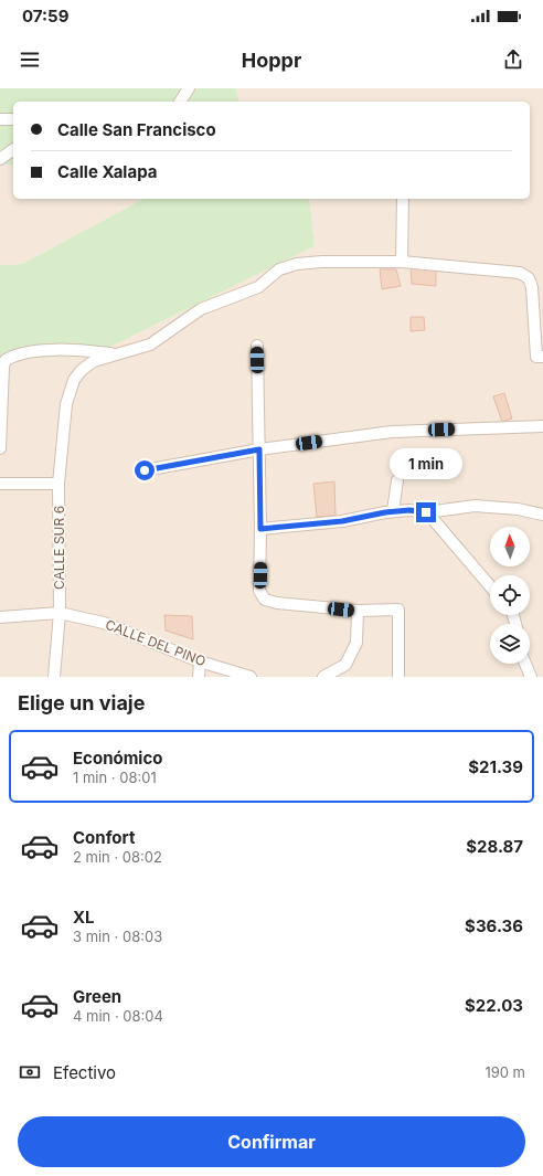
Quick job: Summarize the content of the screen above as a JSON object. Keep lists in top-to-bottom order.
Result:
{
  "streets": {
    "street": ["CALLE SUR 6", "CALLE DEL PINO"]
  },
  "crossings": [
    ["CALLE SUR 6", "CALLE DEL PINO"]
  ],
  "north": "top",
  "page": {
    "status": "07:59",
    "header": "Hoppr",
    "banner": ["Calle San Francisco", "Calle Xalapa"],
    "bubble": "1 min",
    "heading": "Elige un viaje",
    "list": [
      {
        "name": "Económico",
        "note": "1 min · 08:01",
        "value": "$21.39"
      },
      {
        "name": "Confort",
        "note": "2 min · 08:02",
        "value": "$28.87"
      },
      {
        "name": "XL",
        "note": "3 min · 08:03",
        "value": "$36.36"
      },
      {
        "name": "Green",
        "note": "4 min · 08:04",
        "value": "$22.03"
      }
    ],
    "pay": ["Efectivo", "190 m"],
    "buttons": "Confirmar"
  }
}
